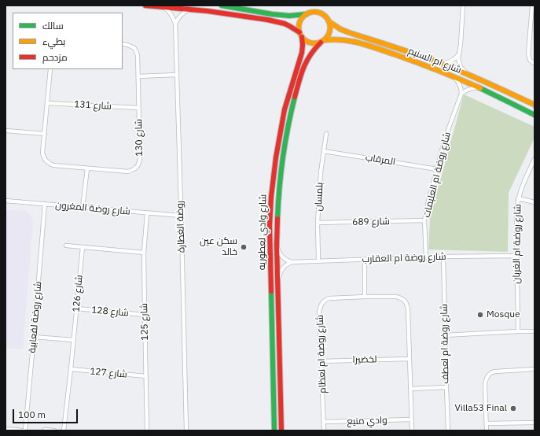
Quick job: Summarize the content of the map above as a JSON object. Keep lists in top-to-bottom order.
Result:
{
  "streets": {
    "street": [
      "شارع ام السنيم",
      "شارع 131",
      "شارع 130",
      "المرقاب",
      "شارع روضة ام العليمات",
      "بلمسان",
      "شارع روضة المغرون",
      "شارع 689",
      "روضة الغطارة",
      "شارع وادي لعطوريه",
      "شارع روضة ام الغربان",
      "شارع روضة ام العقارب",
      "شارع 126",
      "شارع 128",
      "شارع روضة لقعابية",
      "شارع 125",
      "شارع روضة ام لعطف",
      "شارع روضة ام لعظام",
      "لخضيرا",
      "شارع 127",
      "وادي منيع"
    ]
  },
  "crossings": [
    ["شارع ام السنيم", "شارع وادي لعطوريه"],
    ["شارع 131", "شارع 130"],
    ["المرقاب", "شارع روضة ام العليمات"],
    ["المرقاب", "بلمسان"],
    ["شارع روضة ام العليمات", "شارع 689"],
    ["شارع روضة ام العليمات", "شارع روضة ام العقارب"],
    ["بلمسان", "شارع 689"],
    ["بلمسان", "شارع روضة ام العقارب"],
    ["شارع روضة المغرون", "روضة الغطارة"],
    ["شارع روضة المغرون", "شارع روضة لقعابية"],
    ["شارع روضة المغرون", "شارع 125"],
    ["شارع روضة ام الغربان", "شارع روضة ام العقارب"],
    ["شارع روضة ام العقارب", "شارع روضة ام لعطف"],
    ["شارع 126", "شارع 128"],
    ["شارع 126", "شارع 127"],
    ["شارع 128", "شارع 125"],
    ["شارع 125", "شارع 127"],
    ["شارع روضة ام لعظام", "لخضيرا"],
    ["شارع روضة ام لعظام", "وادي منيع"]
  ],
  "places": ["سكن عين خالد", "Mosque", "Villa53 Final"],
  "legend": ["سالك", "بطيء", "مزدحم"],
  "scale_bar": "100 m"
}
